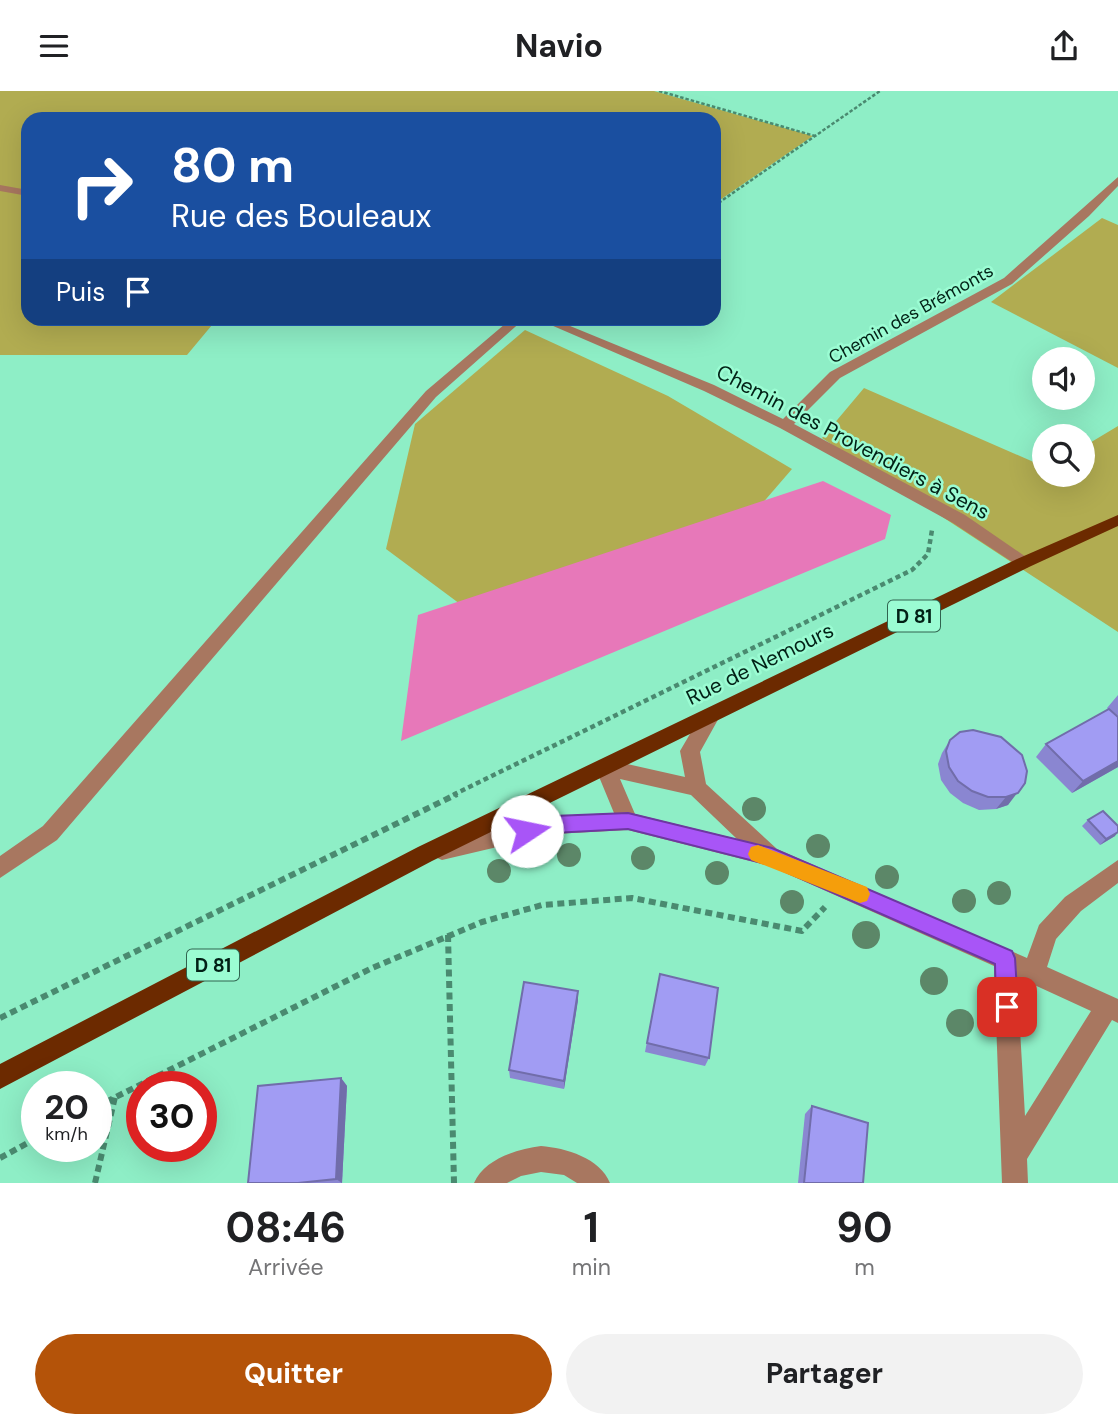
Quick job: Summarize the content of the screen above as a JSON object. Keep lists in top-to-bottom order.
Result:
{
  "streets": {
    "main road": ["D 81", "Rue de Nemours"],
    "street": ["Chemin des Brémonts", "Chemin des Provendiers à Sens"]
  },
  "crossings": [
    ["Chemin des Brémonts", "Chemin des Provendiers à Sens"],
    ["Chemin des Provendiers à Sens", "Rue de Nemours"],
    ["D 81", "Rue de Nemours"]
  ],
  "page": {
    "header": "Navio",
    "turn": ["80 m", "Rue des Bouleaux"],
    "then": "Puis",
    "speed": "20 km/h",
    "limit": "30",
    "eta": [
      "08:46",
      "Arrivée",
      "1",
      "min",
      "90",
      "m"
    ],
    "buttons": ["Quitter", "Partager"]
  }
}
